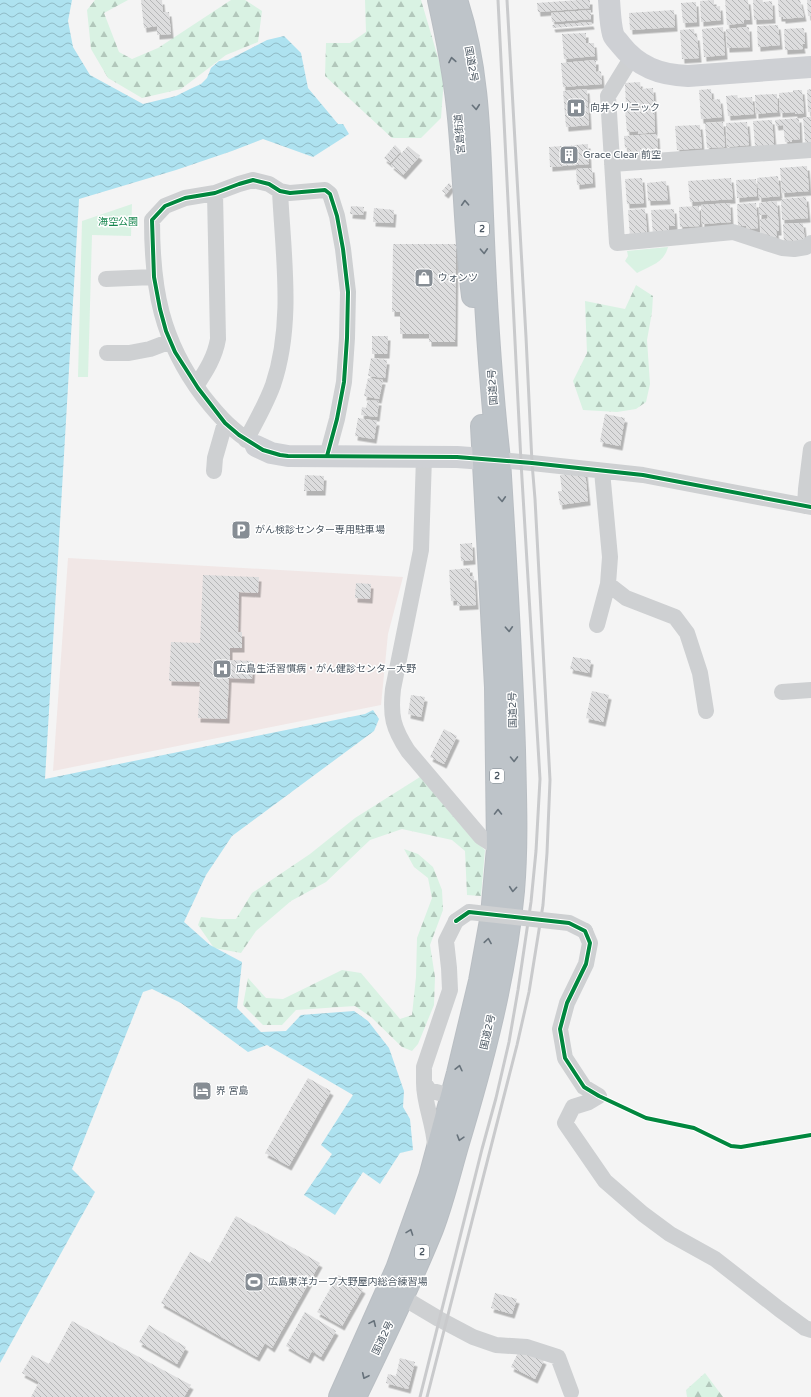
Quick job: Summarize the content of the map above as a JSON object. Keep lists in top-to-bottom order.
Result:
{
  "streets": {
    "highway": ["国道2号", "宮島街道", "2"]
  },
  "crossings": [
    ["国道2号", "宮島街道"]
  ],
  "one_way": ["宮島街道"],
  "parks": ["海空公園"],
  "places": {
    "hospital": ["向井クリニック", "広島生活習慣病・がん健診センター大野"],
    "building": ["Grace Clear 前空"],
    "shop": ["ウォンツ"],
    "parking": ["がん検診センター専用駐車場"],
    "hotel": ["界 宮島"],
    "sports": ["広島東洋カープ大野屋内総合練習場"]
  }
}
